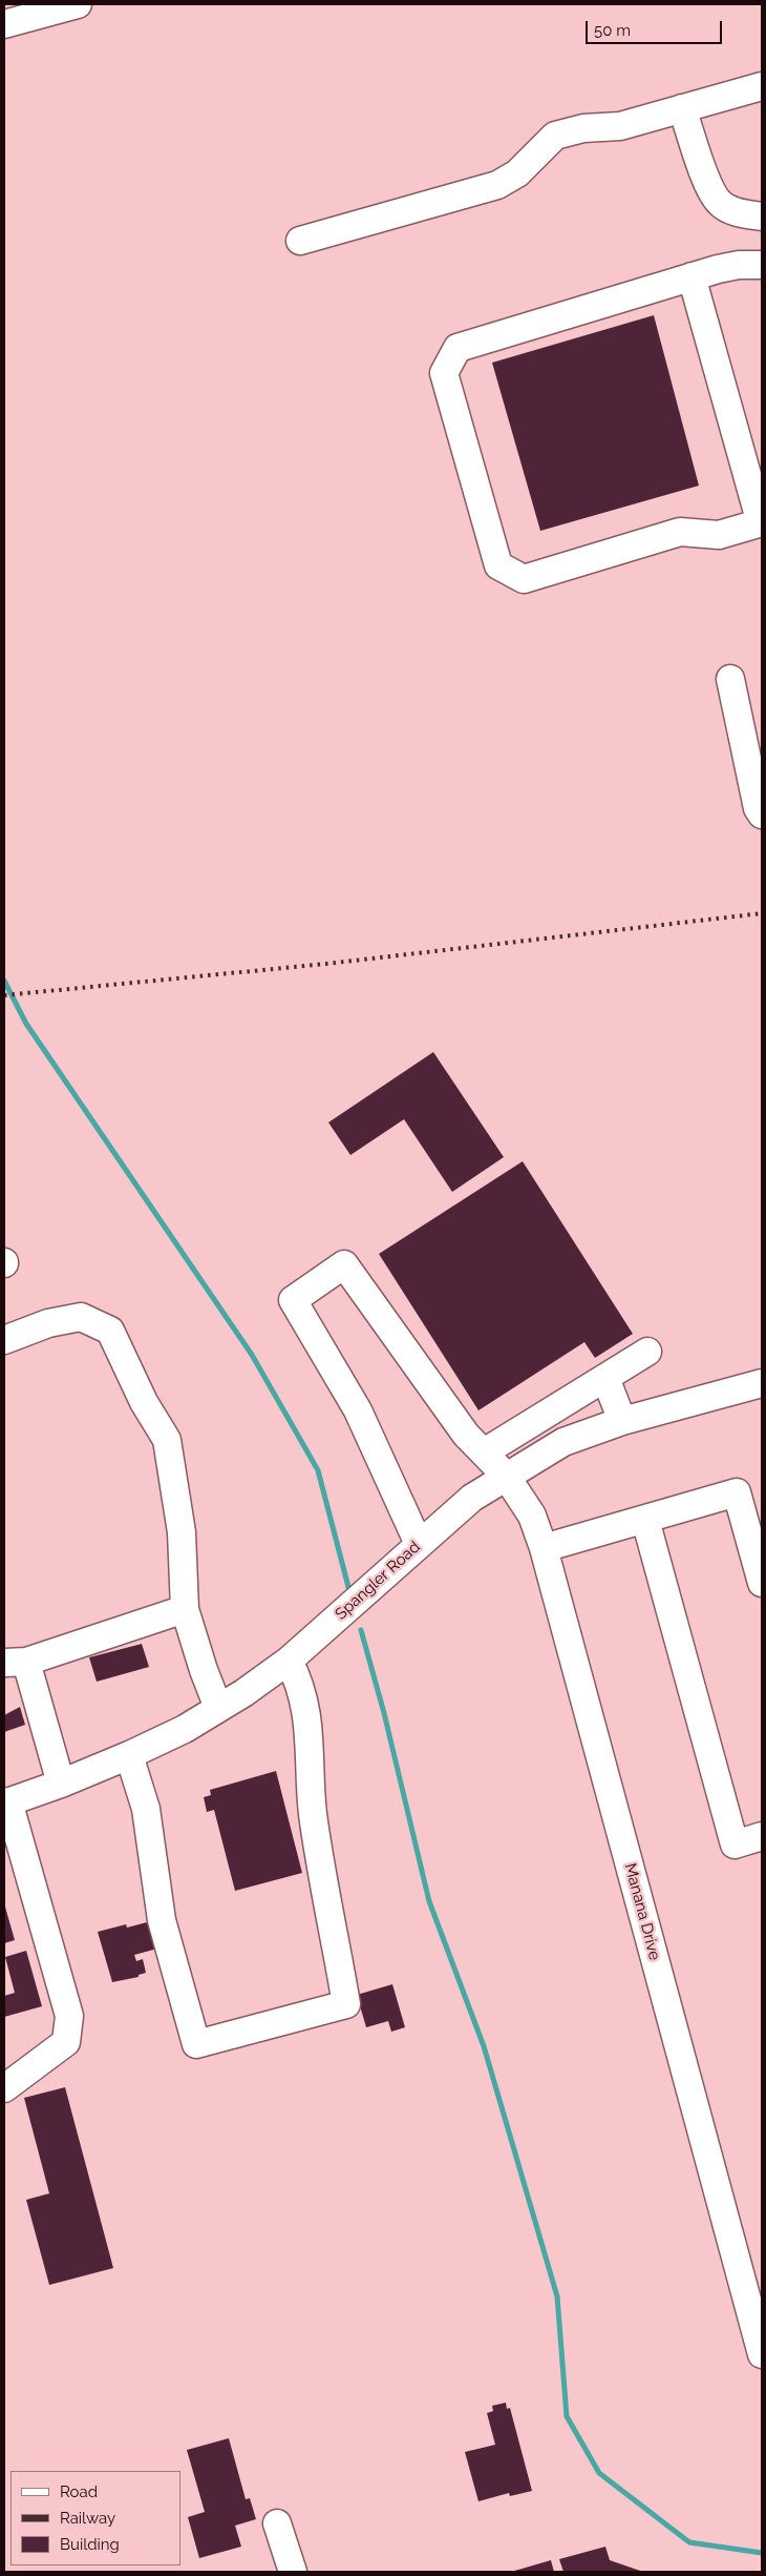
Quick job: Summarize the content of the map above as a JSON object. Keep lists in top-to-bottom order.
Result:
{
  "streets": {
    "street": ["Spangler Road", "Manana Drive"]
  },
  "crossings": [
    ["Spangler Road", "Manana Drive"]
  ],
  "legend": ["Road", "Railway", "Building"],
  "scale_bar": "50 m"
}
